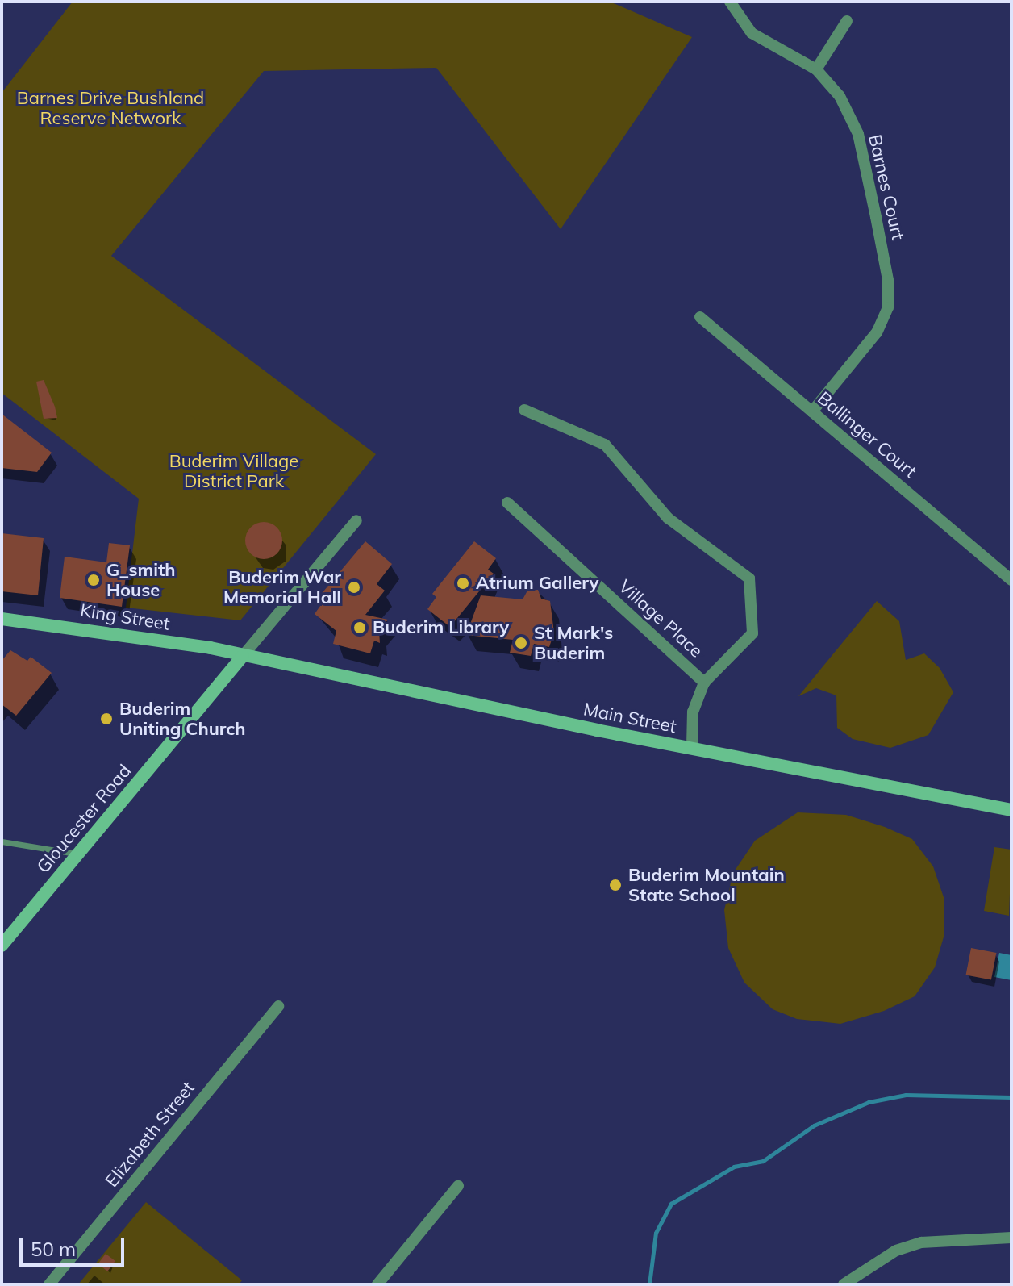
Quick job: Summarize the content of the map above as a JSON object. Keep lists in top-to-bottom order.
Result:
{
  "streets": {
    "main road": ["King Street", "Main Street", "Gloucester Road"],
    "street": [
      "Barnes Court",
      "Ballinger Court",
      "Village Place",
      "Elizabeth Street"
    ]
  },
  "crossings": [
    ["Barnes Court", "Ballinger Court"],
    ["King Street", "Main Street"],
    ["King Street", "Gloucester Road"],
    ["Main Street", "Gloucester Road"]
  ],
  "parks": ["Barnes Drive Bushland Reserve Network", "Buderim Village District Park"],
  "places": [
    "G_smith House",
    "Atrium Gallery",
    "Buderim War Memorial Hall",
    "Buderim Library",
    "St Mark's Buderim",
    "Buderim Uniting Church",
    "Buderim Mountain State School"
  ],
  "scale_bar": "50 m"
}
